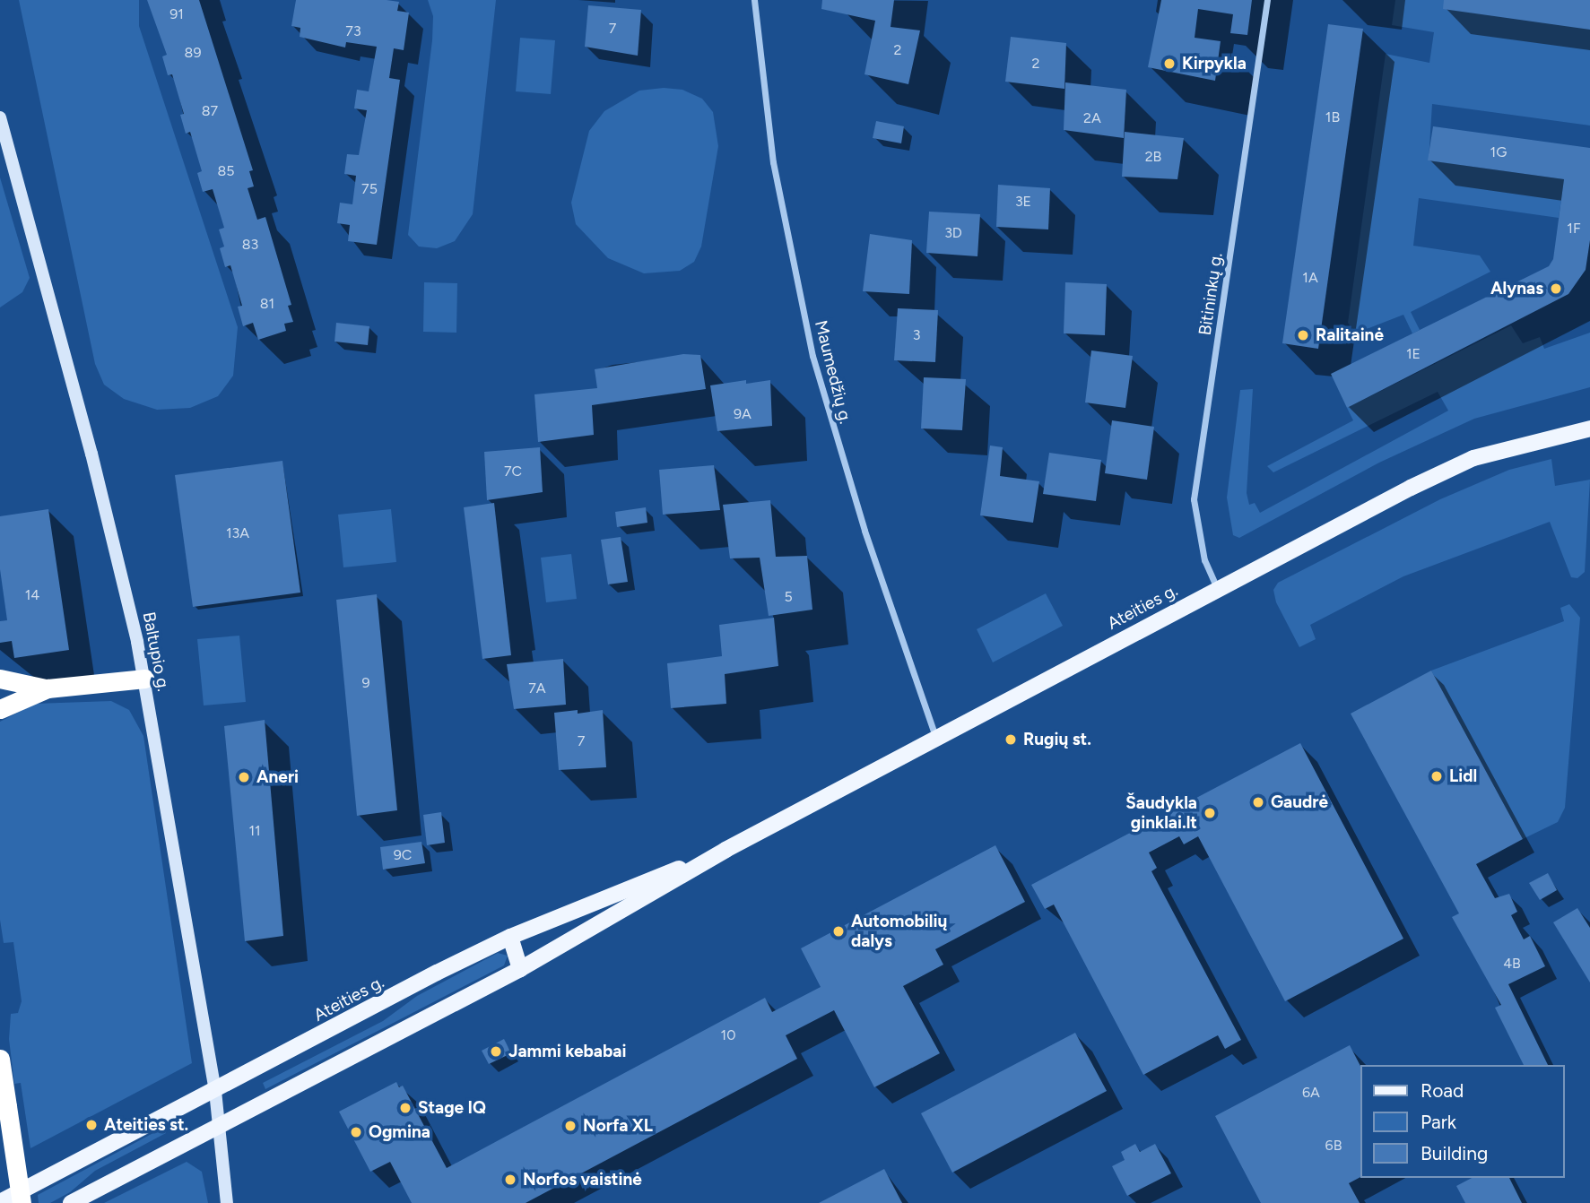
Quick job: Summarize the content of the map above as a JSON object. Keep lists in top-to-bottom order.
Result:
{
  "streets": {
    "main road": ["Ateities g."],
    "street": ["Bitininkų g.", "Maumedžių g.", "Baltupio g."]
  },
  "crossings": [
    ["Bitininkų g.", "Ateities g."],
    ["Maumedžių g.", "Ateities g."],
    ["Ateities g.", "Baltupio g."]
  ],
  "places": [
    "Kirpykla",
    "Alynas",
    "Ralitainė",
    "Rugių st.",
    "Lidl",
    "Aneri",
    "Gaudrė",
    "Šaudykla ginklai.lt",
    "Automobilių dalys",
    "Jammi kebabai",
    "Stage IQ",
    "Ateities st.",
    "Norfa XL",
    "Ogmina",
    "Norfos vaistinė"
  ],
  "house_numbers": [
    "91",
    "7",
    "73",
    "2",
    "89",
    "2",
    "87",
    "1B",
    "2A",
    "1G",
    "2B",
    "85",
    "75",
    "3E",
    "1F",
    "3D",
    "83",
    "1A",
    "81",
    "3",
    "1E",
    "9A",
    "7C",
    "13A",
    "14",
    "5",
    "9",
    "7A",
    "7",
    "11",
    "9C",
    "4B",
    "10",
    "6A",
    "6B"
  ],
  "legend": ["Road", "Park", "Building"]
}
